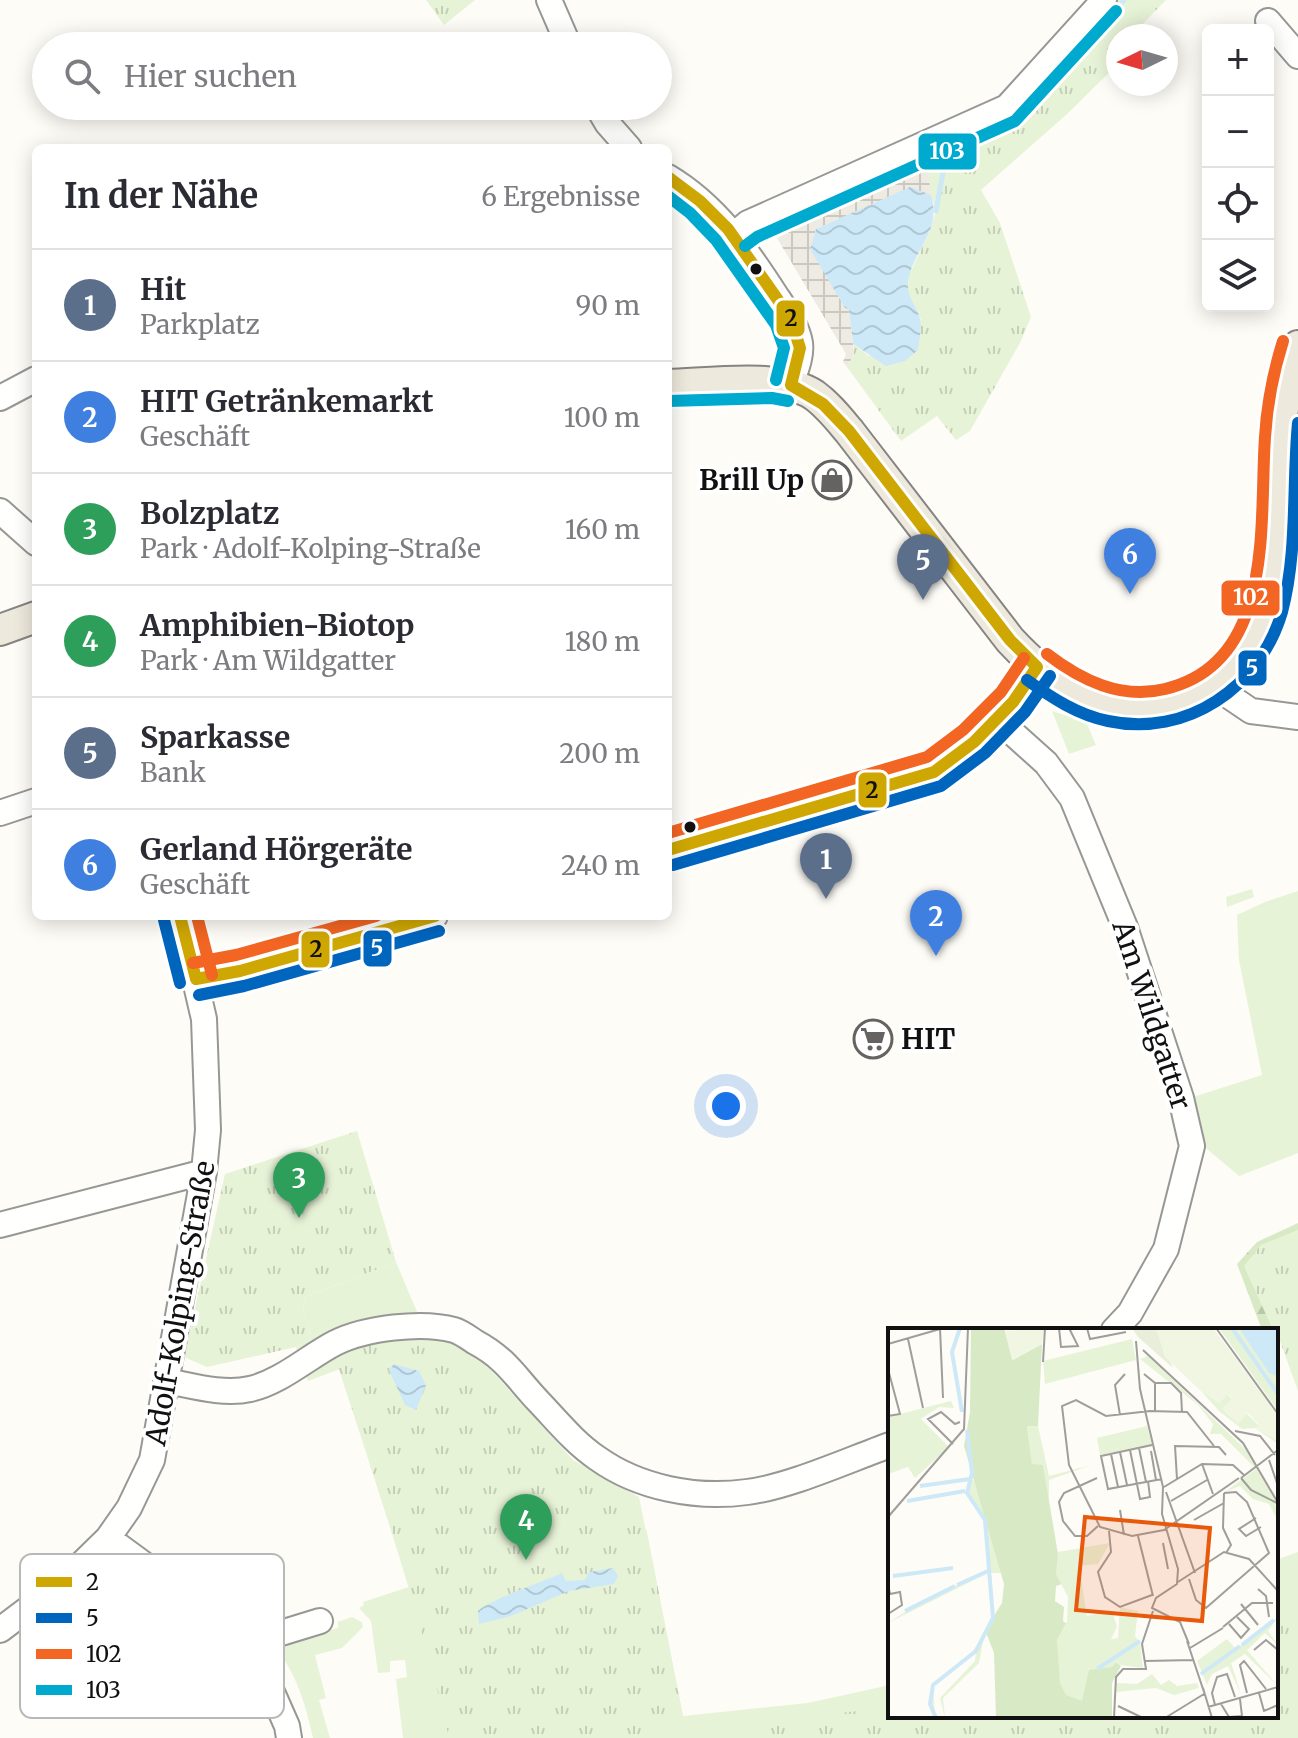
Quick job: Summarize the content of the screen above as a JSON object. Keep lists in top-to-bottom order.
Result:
{
  "streets": {
    "street": ["Am Wildgatter", "Adolf-Kolping-Straße"]
  },
  "places": {
    "shop": ["Brill Up"],
    "supermarket": ["HIT"]
  },
  "lines": [
    "transit line 103",
    "transit line 2",
    "transit line 102",
    "transit line 5"
  ],
  "legend": [
    "2",
    "5",
    "102",
    "103"
  ],
  "north": "left",
  "page": {
    "map_buttons": ["+", "−"],
    "search": "Hier suchen",
    "heading": ["In der Nähe", "6 Ergebnisse"],
    "list": [
      {
        "mark": "1",
        "name": "Hit",
        "note": "Parkplatz",
        "value": "90 m"
      },
      {
        "mark": "2",
        "name": "HIT Getränkemarkt",
        "note": "Geschäft",
        "value": "100 m"
      },
      {
        "mark": "3",
        "name": "Bolzplatz",
        "note": "Park · Adolf-Kolping-Straße",
        "value": "160 m"
      },
      {
        "mark": "4",
        "name": "Amphibien-Biotop",
        "note": "Park · Am Wildgatter",
        "value": "180 m"
      },
      {
        "mark": "5",
        "name": "Sparkasse",
        "note": "Bank",
        "value": "200 m"
      },
      {
        "mark": "6",
        "name": "Gerland Hörgeräte",
        "note": "Geschäft",
        "value": "240 m"
      }
    ],
    "pins": [
      "6",
      "5",
      "1",
      "2",
      "3",
      "4"
    ]
  }
}
